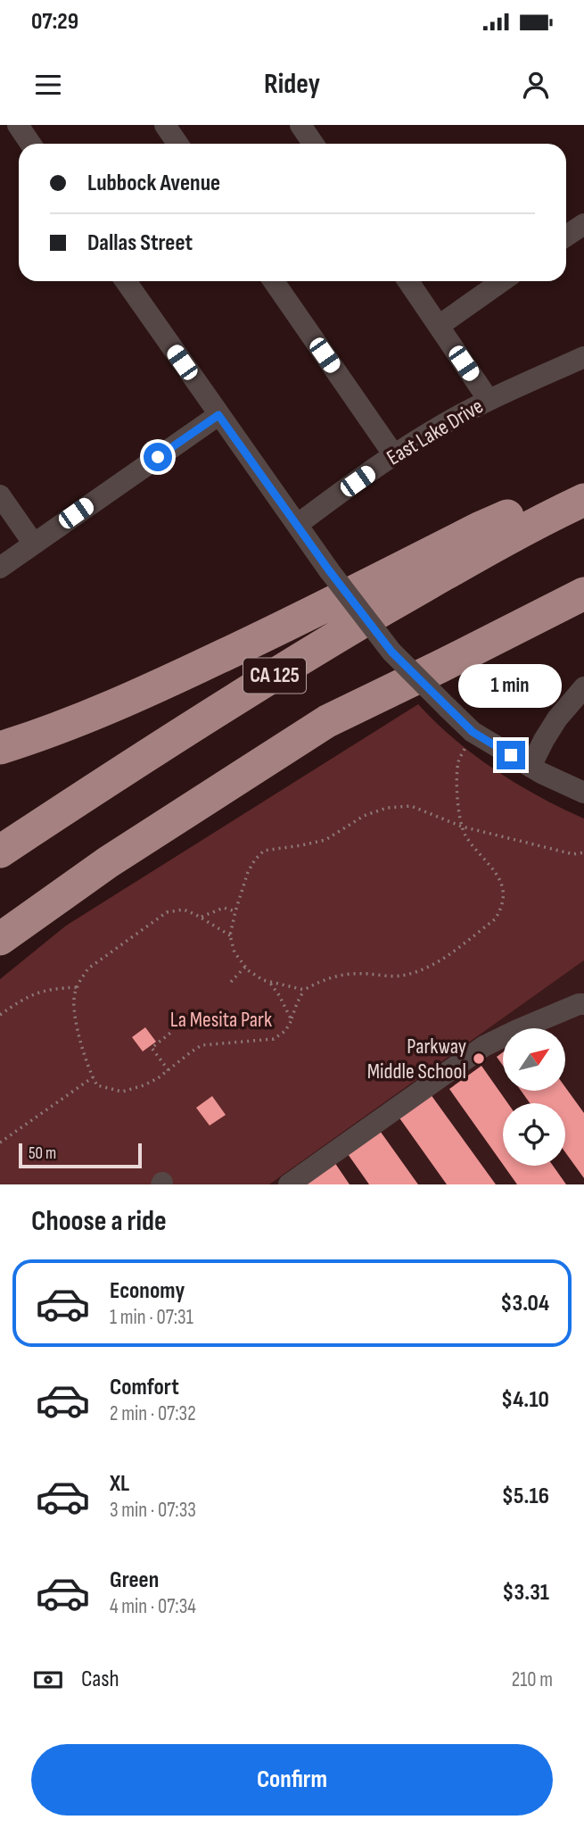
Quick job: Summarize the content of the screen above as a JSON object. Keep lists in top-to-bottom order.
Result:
{
  "streets": {
    "highway": ["CA 125"],
    "street": ["East Lake Drive"]
  },
  "parks": ["La Mesita Park"],
  "places": ["Parkway Middle School"],
  "scale_bar": "50 m",
  "north": "top right",
  "page": {
    "status": "07:29",
    "header": "Ridey",
    "banner": ["Lubbock Avenue", "Dallas Street"],
    "bubble": "1 min",
    "scale": "50 m",
    "heading": "Choose a ride",
    "list": [
      {
        "name": "Economy",
        "note": "1 min · 07:31",
        "value": "$3.04"
      },
      {
        "name": "Comfort",
        "note": "2 min · 07:32",
        "value": "$4.10"
      },
      {
        "name": "XL",
        "note": "3 min · 07:33",
        "value": "$5.16"
      },
      {
        "name": "Green",
        "note": "4 min · 07:34",
        "value": "$3.31"
      }
    ],
    "pay": ["Cash", "210 m"],
    "buttons": "Confirm"
  }
}
